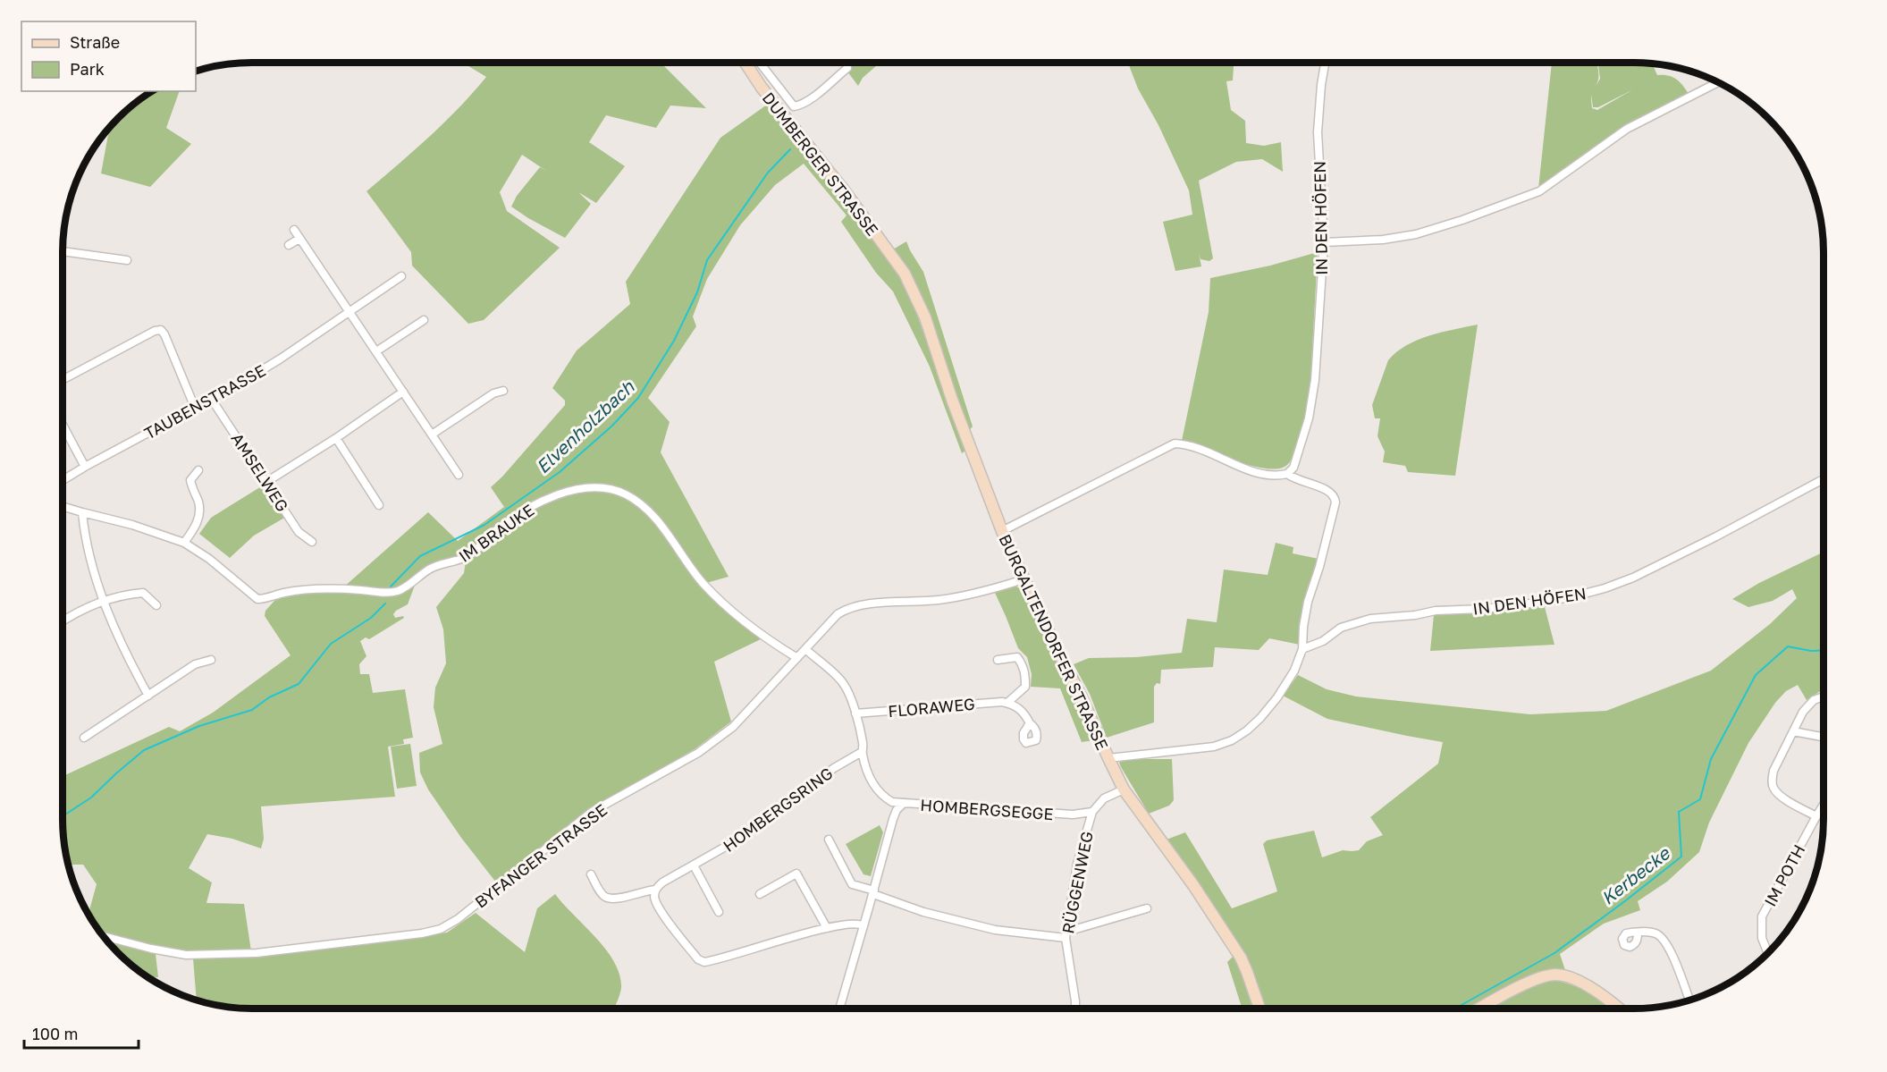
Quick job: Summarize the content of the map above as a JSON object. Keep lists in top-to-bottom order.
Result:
{
  "streets": {
    "main road": ["DUMBERGER STRASSE", "BURGALTENDORFER STRASSE"],
    "street": [
      "IN DEN HÖFEN",
      "TAUBENSTRASSE",
      "AMSELWEG",
      "IM BRAUKE",
      "FLORAWEG",
      "HOMBERGSRING",
      "HOMBERGSEGGE",
      "BYFANGER STRASSE",
      "IM POTH",
      "RÜGGENWEG"
    ]
  },
  "crossings": [
    ["DUMBERGER STRASSE", "BURGALTENDORFER STRASSE"],
    ["TAUBENSTRASSE", "AMSELWEG"],
    ["IM BRAUKE", "BYFANGER STRASSE"],
    ["BURGALTENDORFER STRASSE", "BYFANGER STRASSE"],
    ["HOMBERGSEGGE", "RÜGGENWEG"]
  ],
  "water": ["Elvenholzbach", "Kerbecke"],
  "legend": ["Straße", "Park"],
  "scale_bar": "100 m"
}
